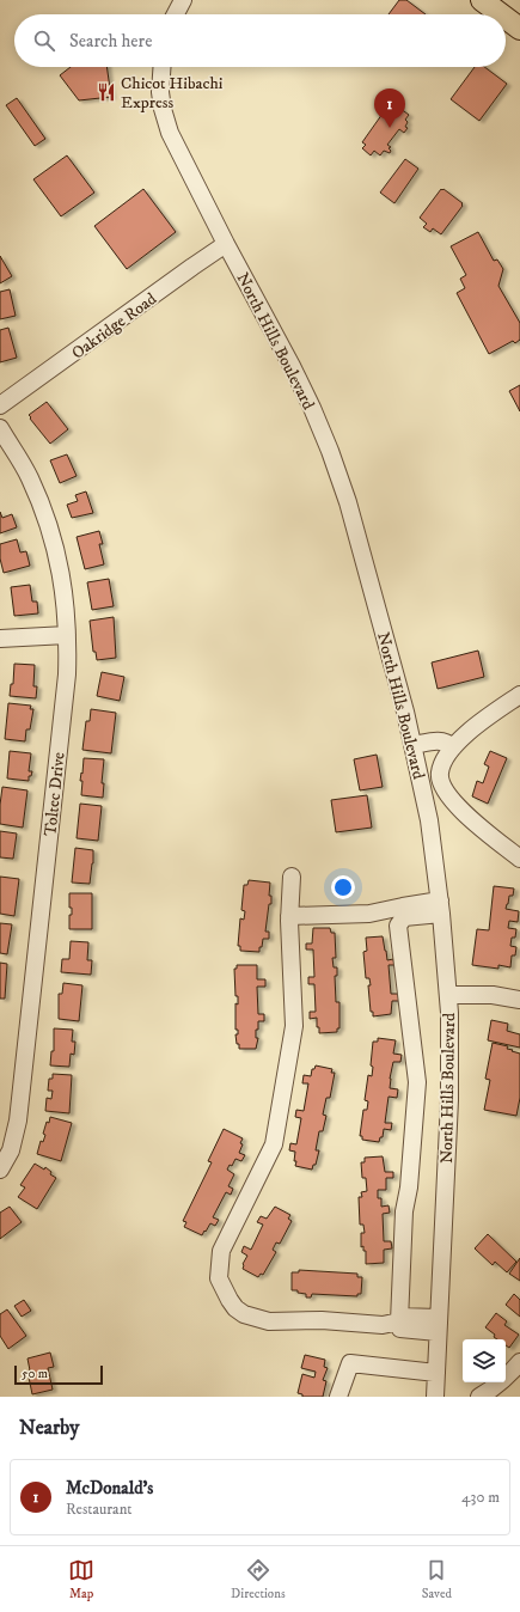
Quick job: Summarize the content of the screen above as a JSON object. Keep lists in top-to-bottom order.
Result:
{
  "streets": {
    "street": ["Oakridge Road", "North Hills Boulevard", "Toltec Drive"]
  },
  "crossings": [
    ["Oakridge Road", "North Hills Boulevard"]
  ],
  "places": {
    "restaurant": ["Chicot Hibachi Express"]
  },
  "scale_bar": "50 m",
  "page": {
    "search": "Search here",
    "pins": "1",
    "scale": "50 m",
    "heading": "Nearby",
    "list": [
      {
        "mark": "1",
        "name": "McDonald's",
        "note": "Restaurant",
        "value": "430 m"
      }
    ],
    "nav": ["Map", "Directions", "Saved"]
  }
}
